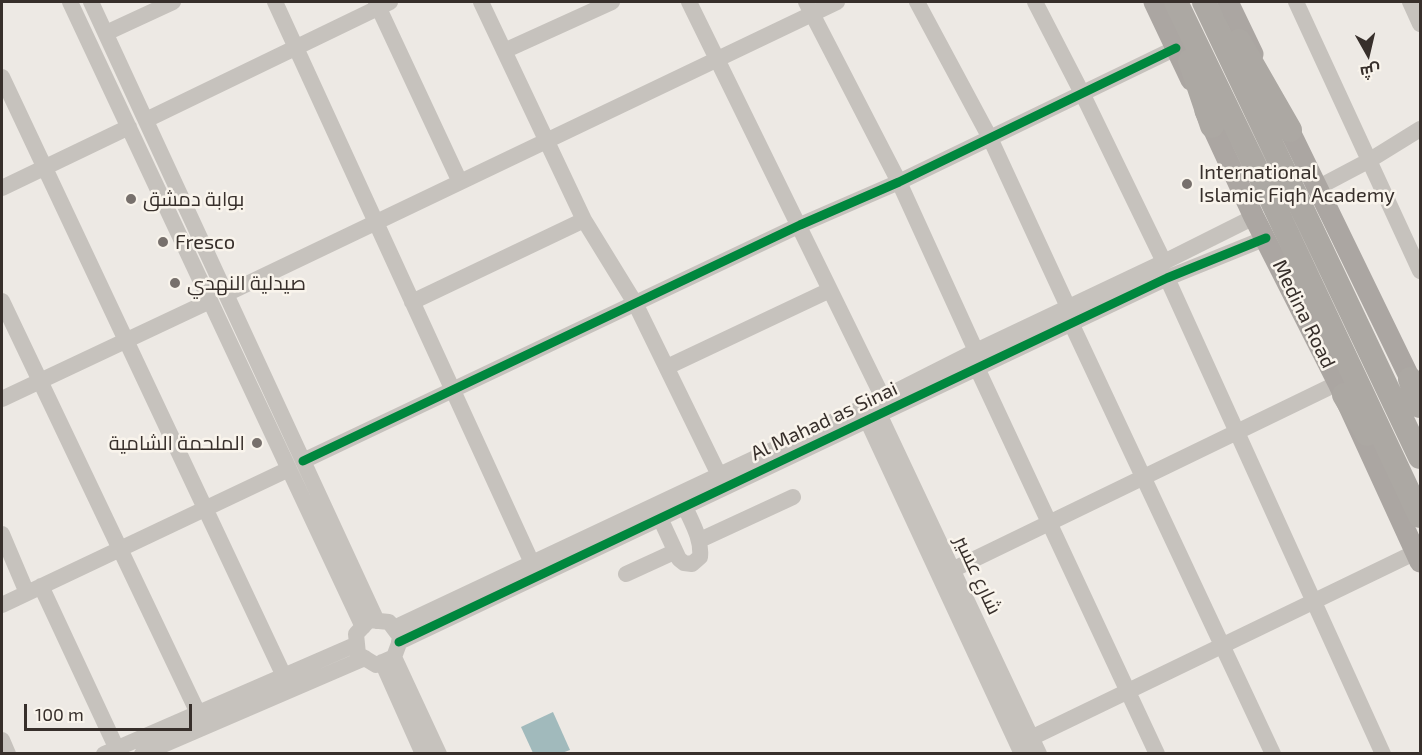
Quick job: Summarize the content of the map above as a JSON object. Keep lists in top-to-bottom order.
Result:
{
  "streets": {
    "main road": ["Medina Road"],
    "street": ["Al Mahad as Sinai", "شارع عسير"]
  },
  "crossings": [
    ["Medina Road", "Al Mahad as Sinai"],
    ["Al Mahad as Sinai", "شارع عسير"]
  ],
  "places": [
    "International Islamic Fiqh Academy",
    "بوابة دمشق",
    "Fresco",
    "صيدلية النهدي",
    "الملحمة الشامية"
  ],
  "scale_bar": "100 m",
  "north": "bottom"
}
